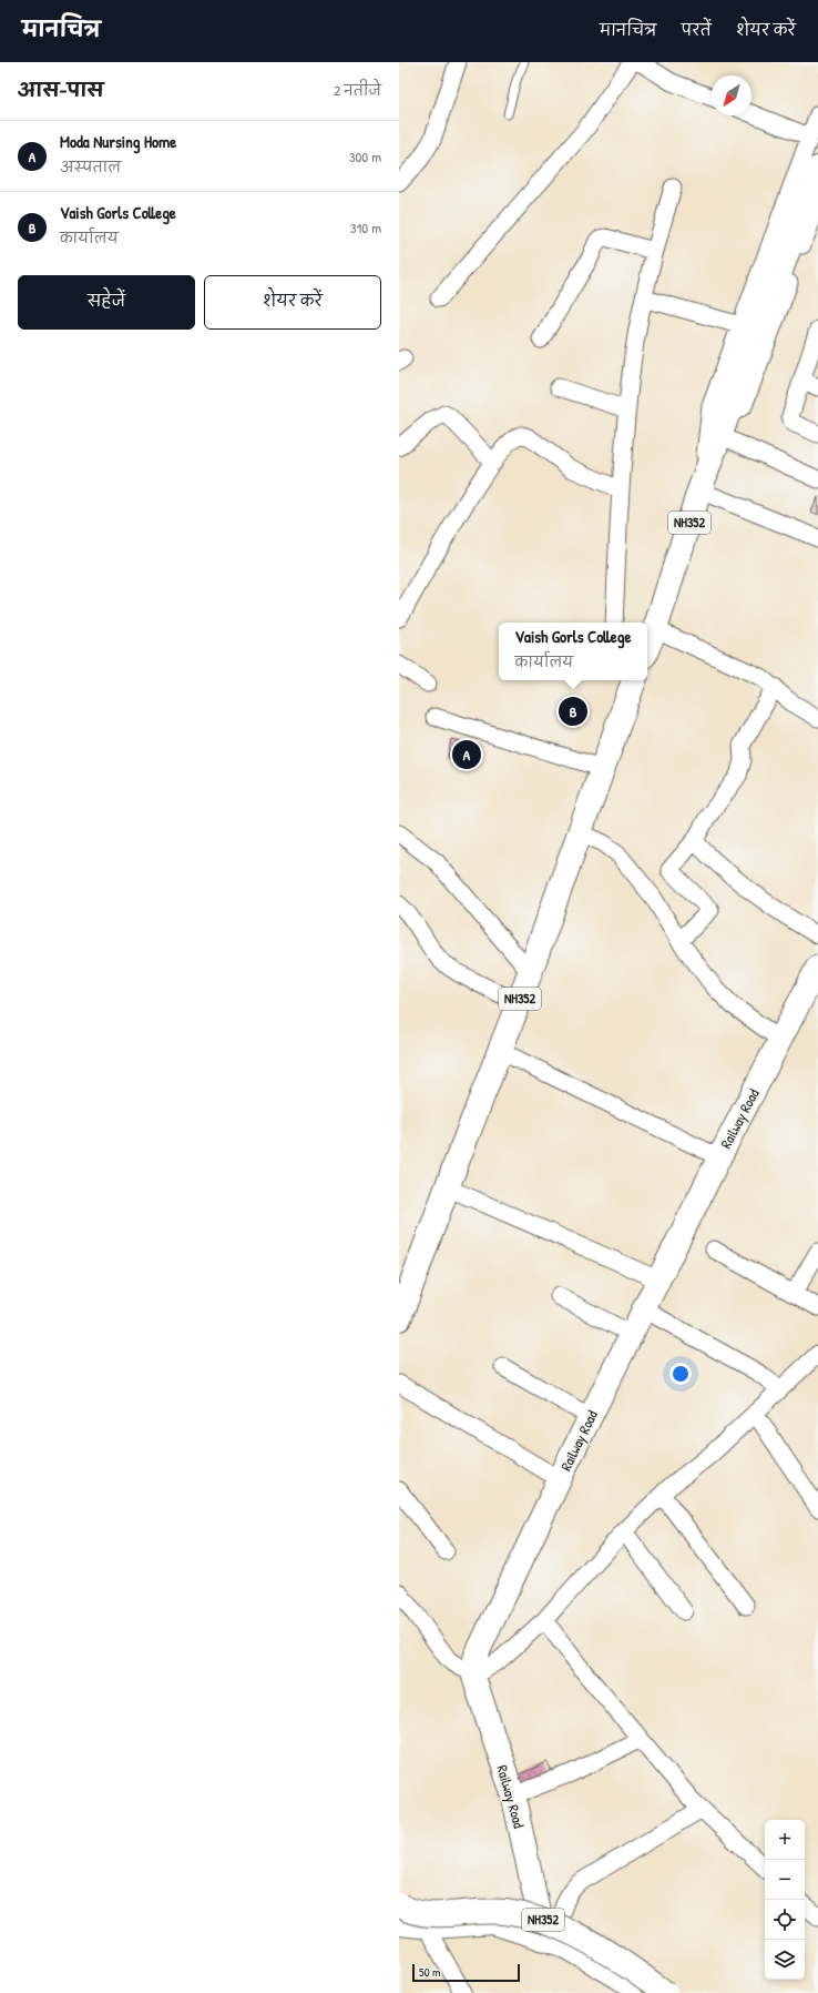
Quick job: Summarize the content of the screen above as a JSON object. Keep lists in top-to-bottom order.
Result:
{
  "streets": {
    "main road": ["NH352"],
    "street": ["Railway Road"]
  },
  "crossings": [
    ["NH352", "Railway Road"]
  ],
  "scale_bar": "50 m",
  "north": "bottom left",
  "page": {
    "header": "मानचित्र",
    "nav": ["मानचित्र", "परतें", "शेयर करें"],
    "heading": ["आस-पास", "2 नतीजे"],
    "list": [
      {
        "mark": "A",
        "name": "Moda Nursing Home",
        "note": "अस्पताल",
        "value": "300 m"
      },
      {
        "mark": "B",
        "name": "Vaish Gorls College",
        "note": "कार्यालय",
        "value": "310 m"
      }
    ],
    "buttons": ["सहेजें", "शेयर करें"],
    "popup": ["Vaish Gorls College", "कार्यालय"],
    "pins": ["B", "A"],
    "map_buttons": ["+", "−"],
    "scale": "50 m"
  }
}
